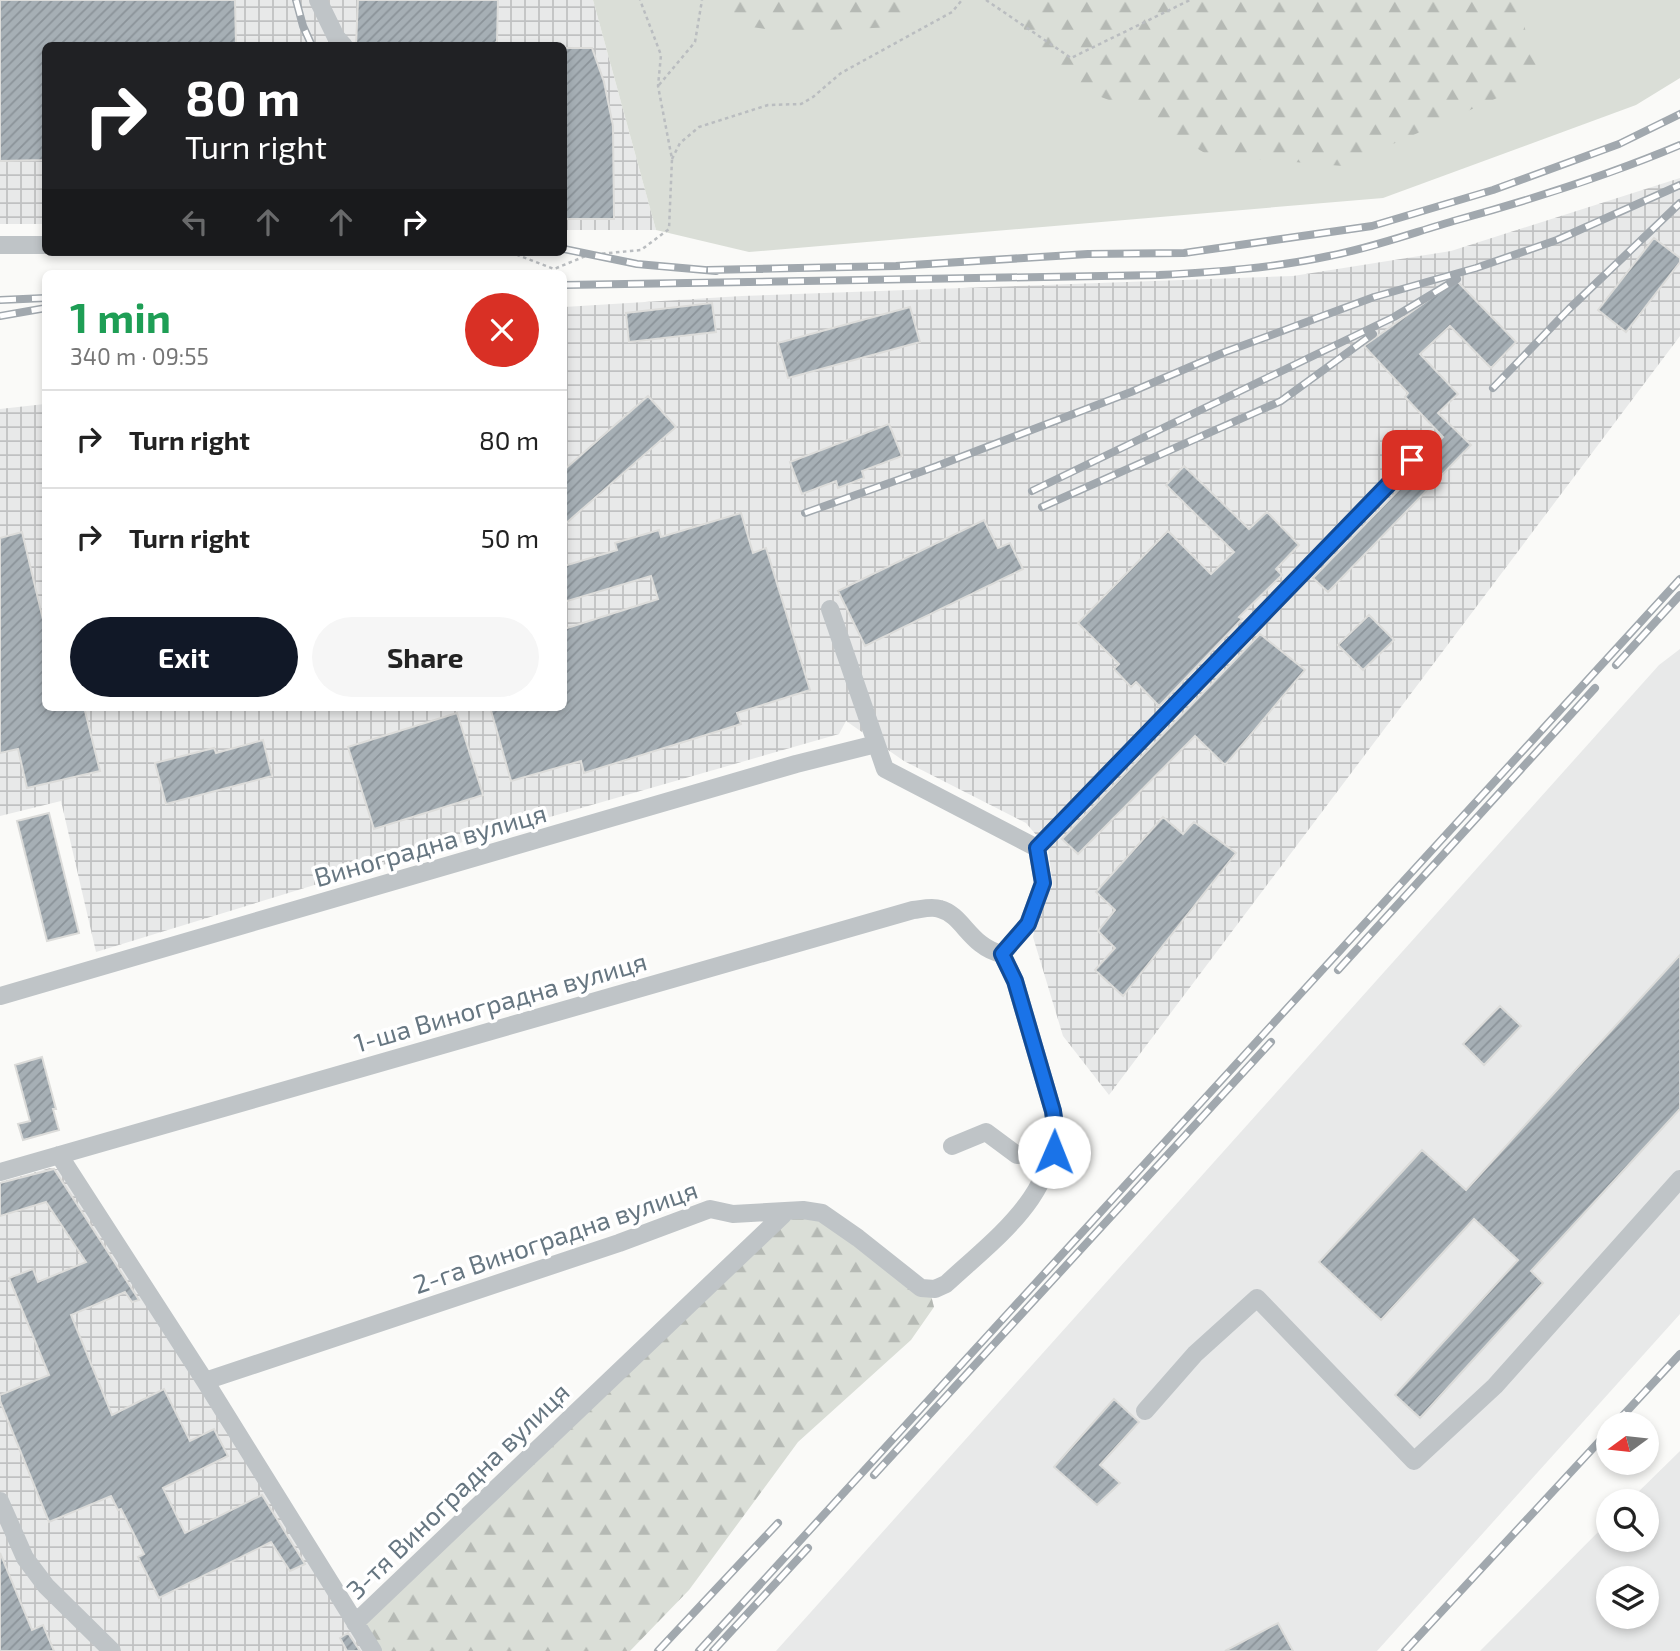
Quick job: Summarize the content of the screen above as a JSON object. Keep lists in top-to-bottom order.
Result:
{
  "streets": {
    "street": [
      "Виноградна вулиця",
      "1-ша Виноградна вулиця",
      "2-га Виноградна вулиця",
      "3-тя Виноградна вулиця"
    ]
  },
  "crossings": [
    ["1-ша Виноградна вулиця", "2-га Виноградна вулиця"],
    ["1-ша Виноградна вулиця", "3-тя Виноградна вулиця"],
    ["2-га Виноградна вулиця", "3-тя Виноградна вулиця"]
  ],
  "north": "left",
  "page": {
    "turn": ["80 m", "Turn right"],
    "heading": ["1 min", "340 m · 09:55"],
    "list": [
      {
        "name": "Turn right",
        "value": "80 m"
      },
      {
        "name": "Turn right",
        "value": "50 m"
      }
    ],
    "buttons": ["Exit", "Share"]
  }
}
